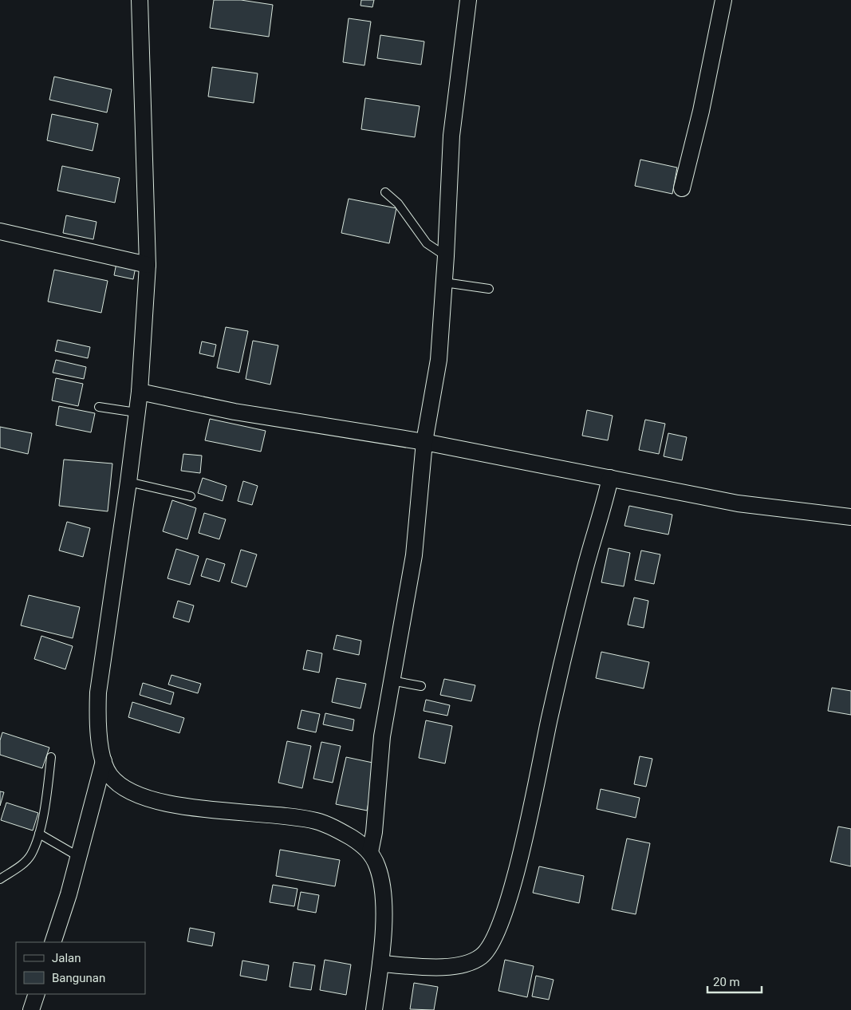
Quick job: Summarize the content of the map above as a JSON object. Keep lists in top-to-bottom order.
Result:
{
  "legend": ["Jalan", "Bangunan"],
  "scale_bar": "20 m"
}
